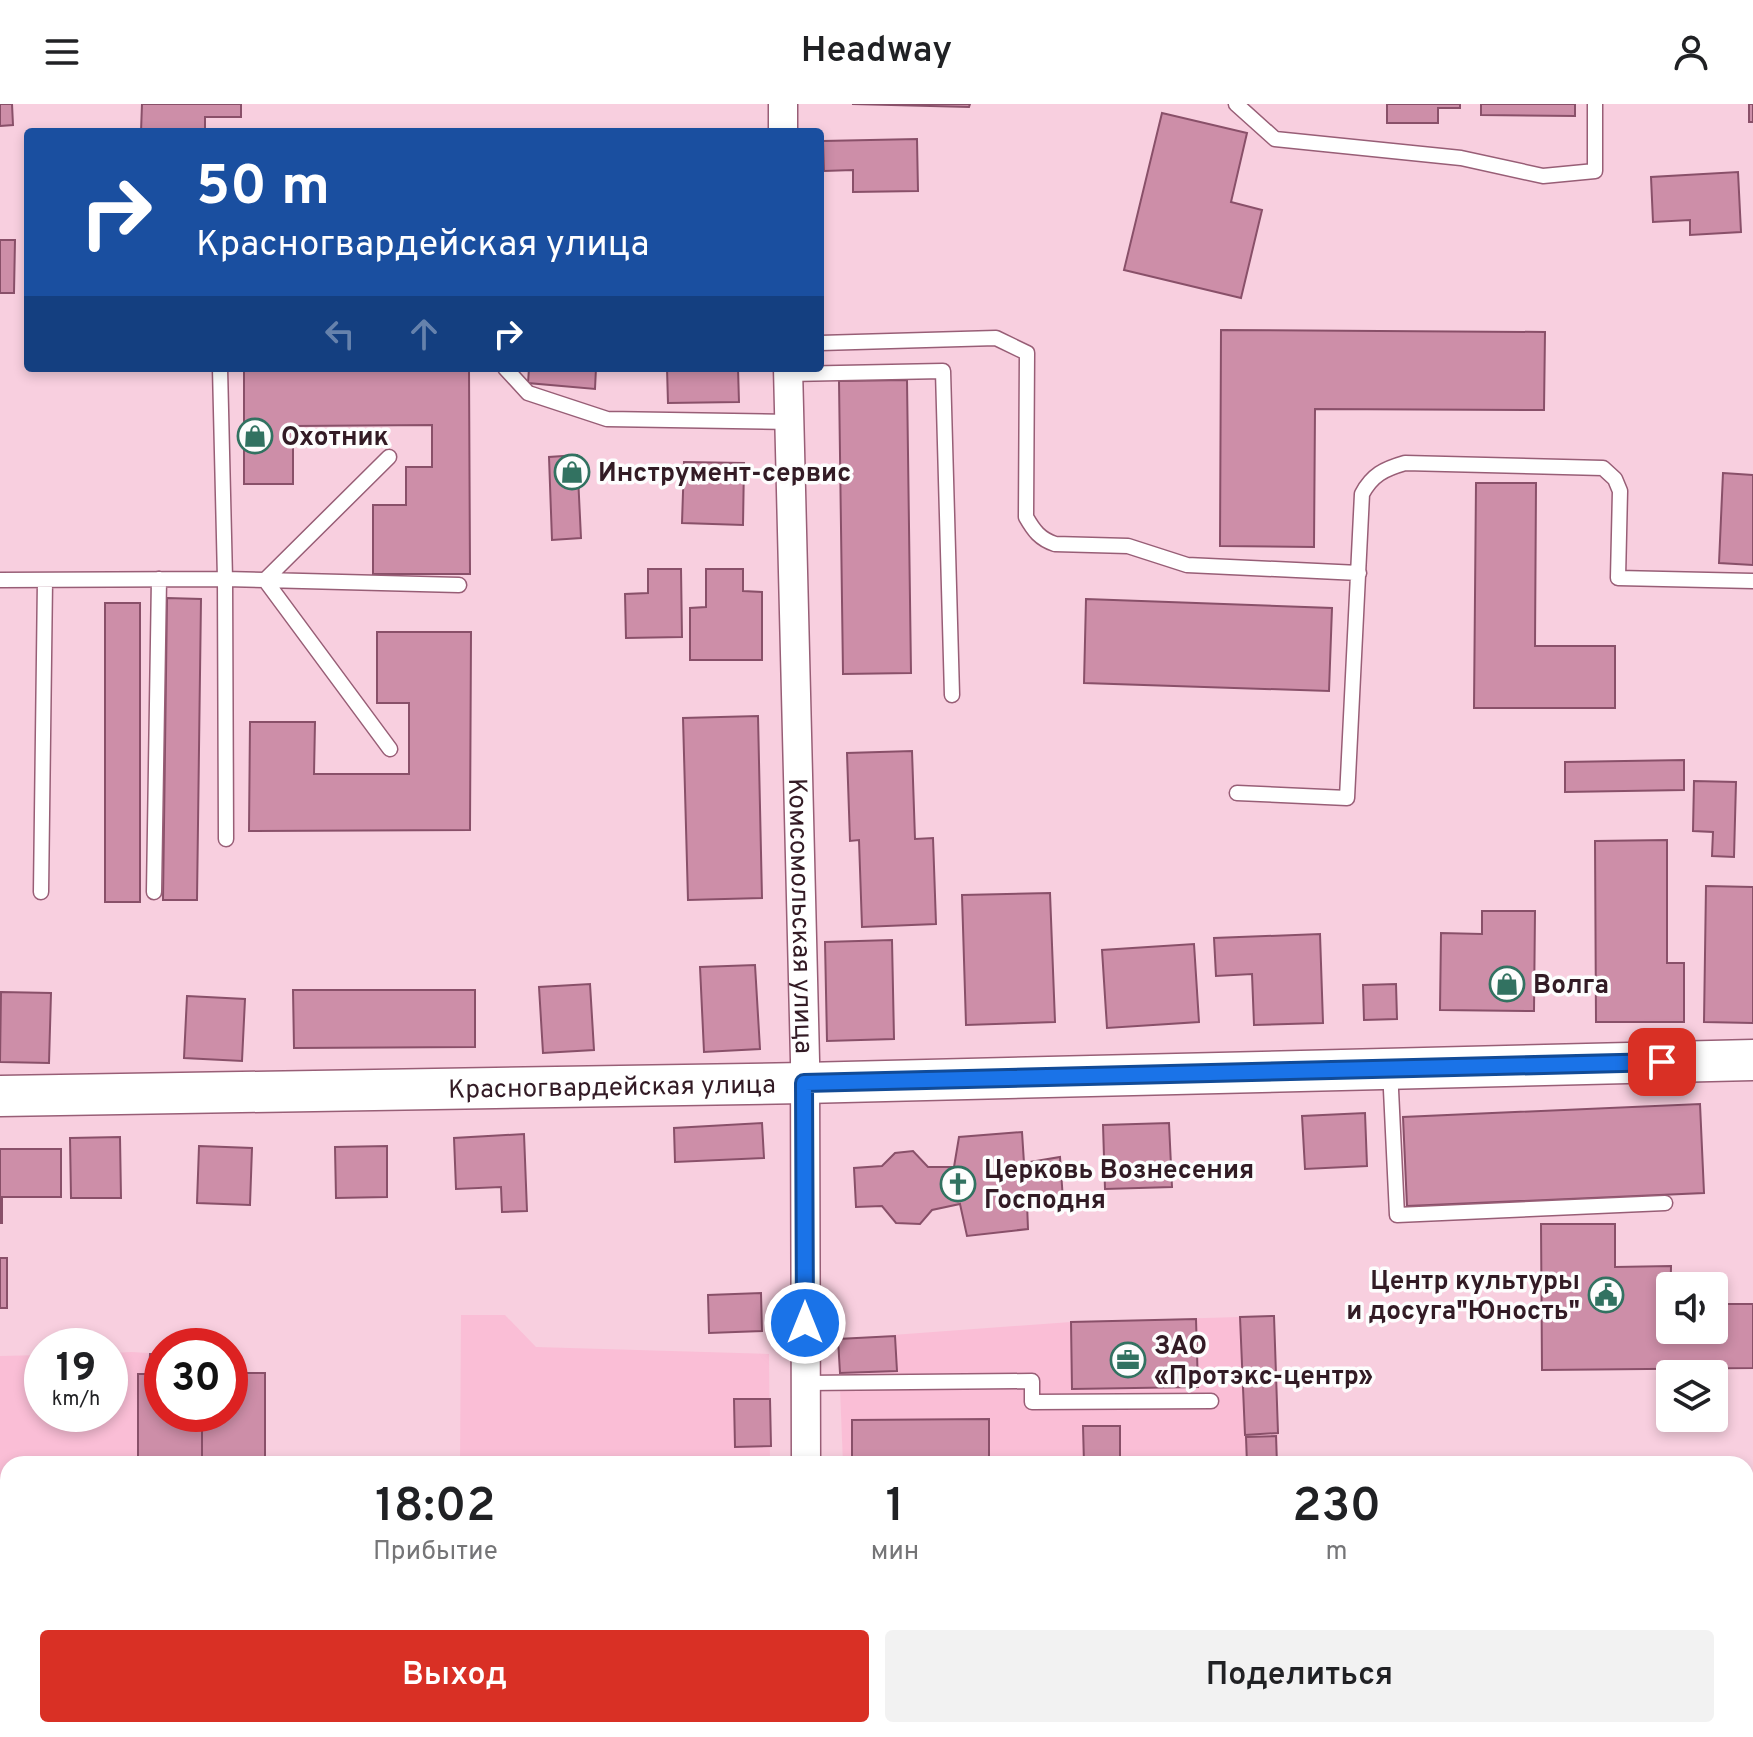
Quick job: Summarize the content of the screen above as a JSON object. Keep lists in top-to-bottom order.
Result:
{
  "streets": {
    "street": ["Комсомольская улица", "Красногвардейская улица"]
  },
  "crossings": [
    ["Комсомольская улица", "Красногвардейская улица"]
  ],
  "places": {
    "shop": ["Охотник", "Инструмент-сервис", "Волга"],
    "church": ["Церковь Вознесения Господня"],
    "public building": ["Центр культуры и досуга\"Юность\""],
    "office": ["ЗАО «Протэкс-центр»"]
  },
  "page": {
    "header": "Headway",
    "turn": ["50 m", "Красногвардейская улица"],
    "speed": "19 km/h",
    "limit": "30",
    "eta": [
      "18:02",
      "Прибытие",
      "1",
      "мин",
      "230",
      "m"
    ],
    "buttons": ["Выход", "Поделиться"]
  }
}
